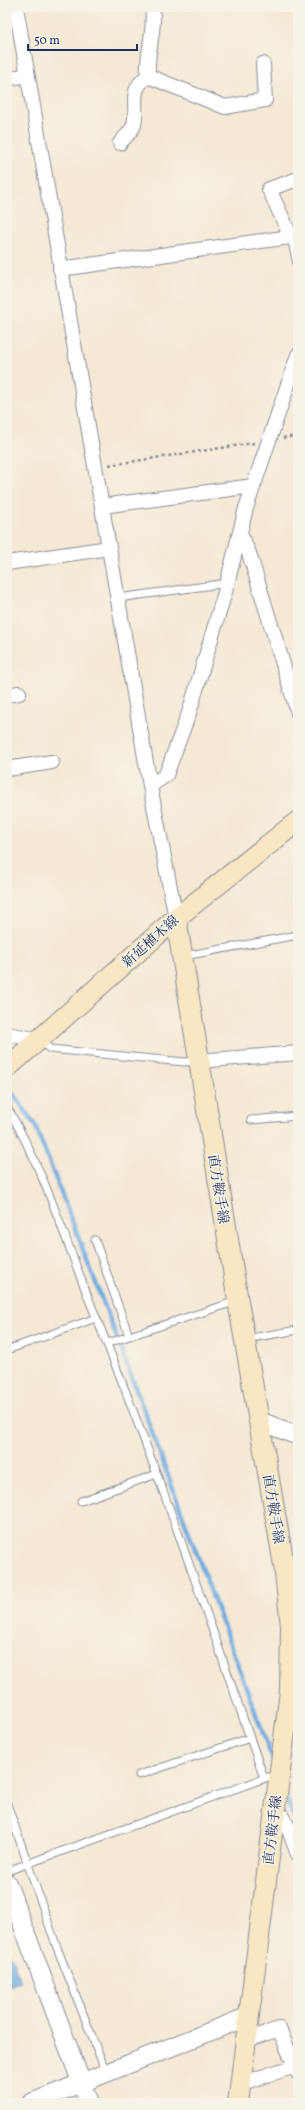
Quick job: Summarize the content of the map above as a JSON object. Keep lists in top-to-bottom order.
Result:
{
  "streets": {
    "main road": ["新延植木線", "直方鞍手線"]
  },
  "crossings": [
    ["新延植木線", "直方鞍手線"]
  ],
  "scale_bar": "50 m"
}
